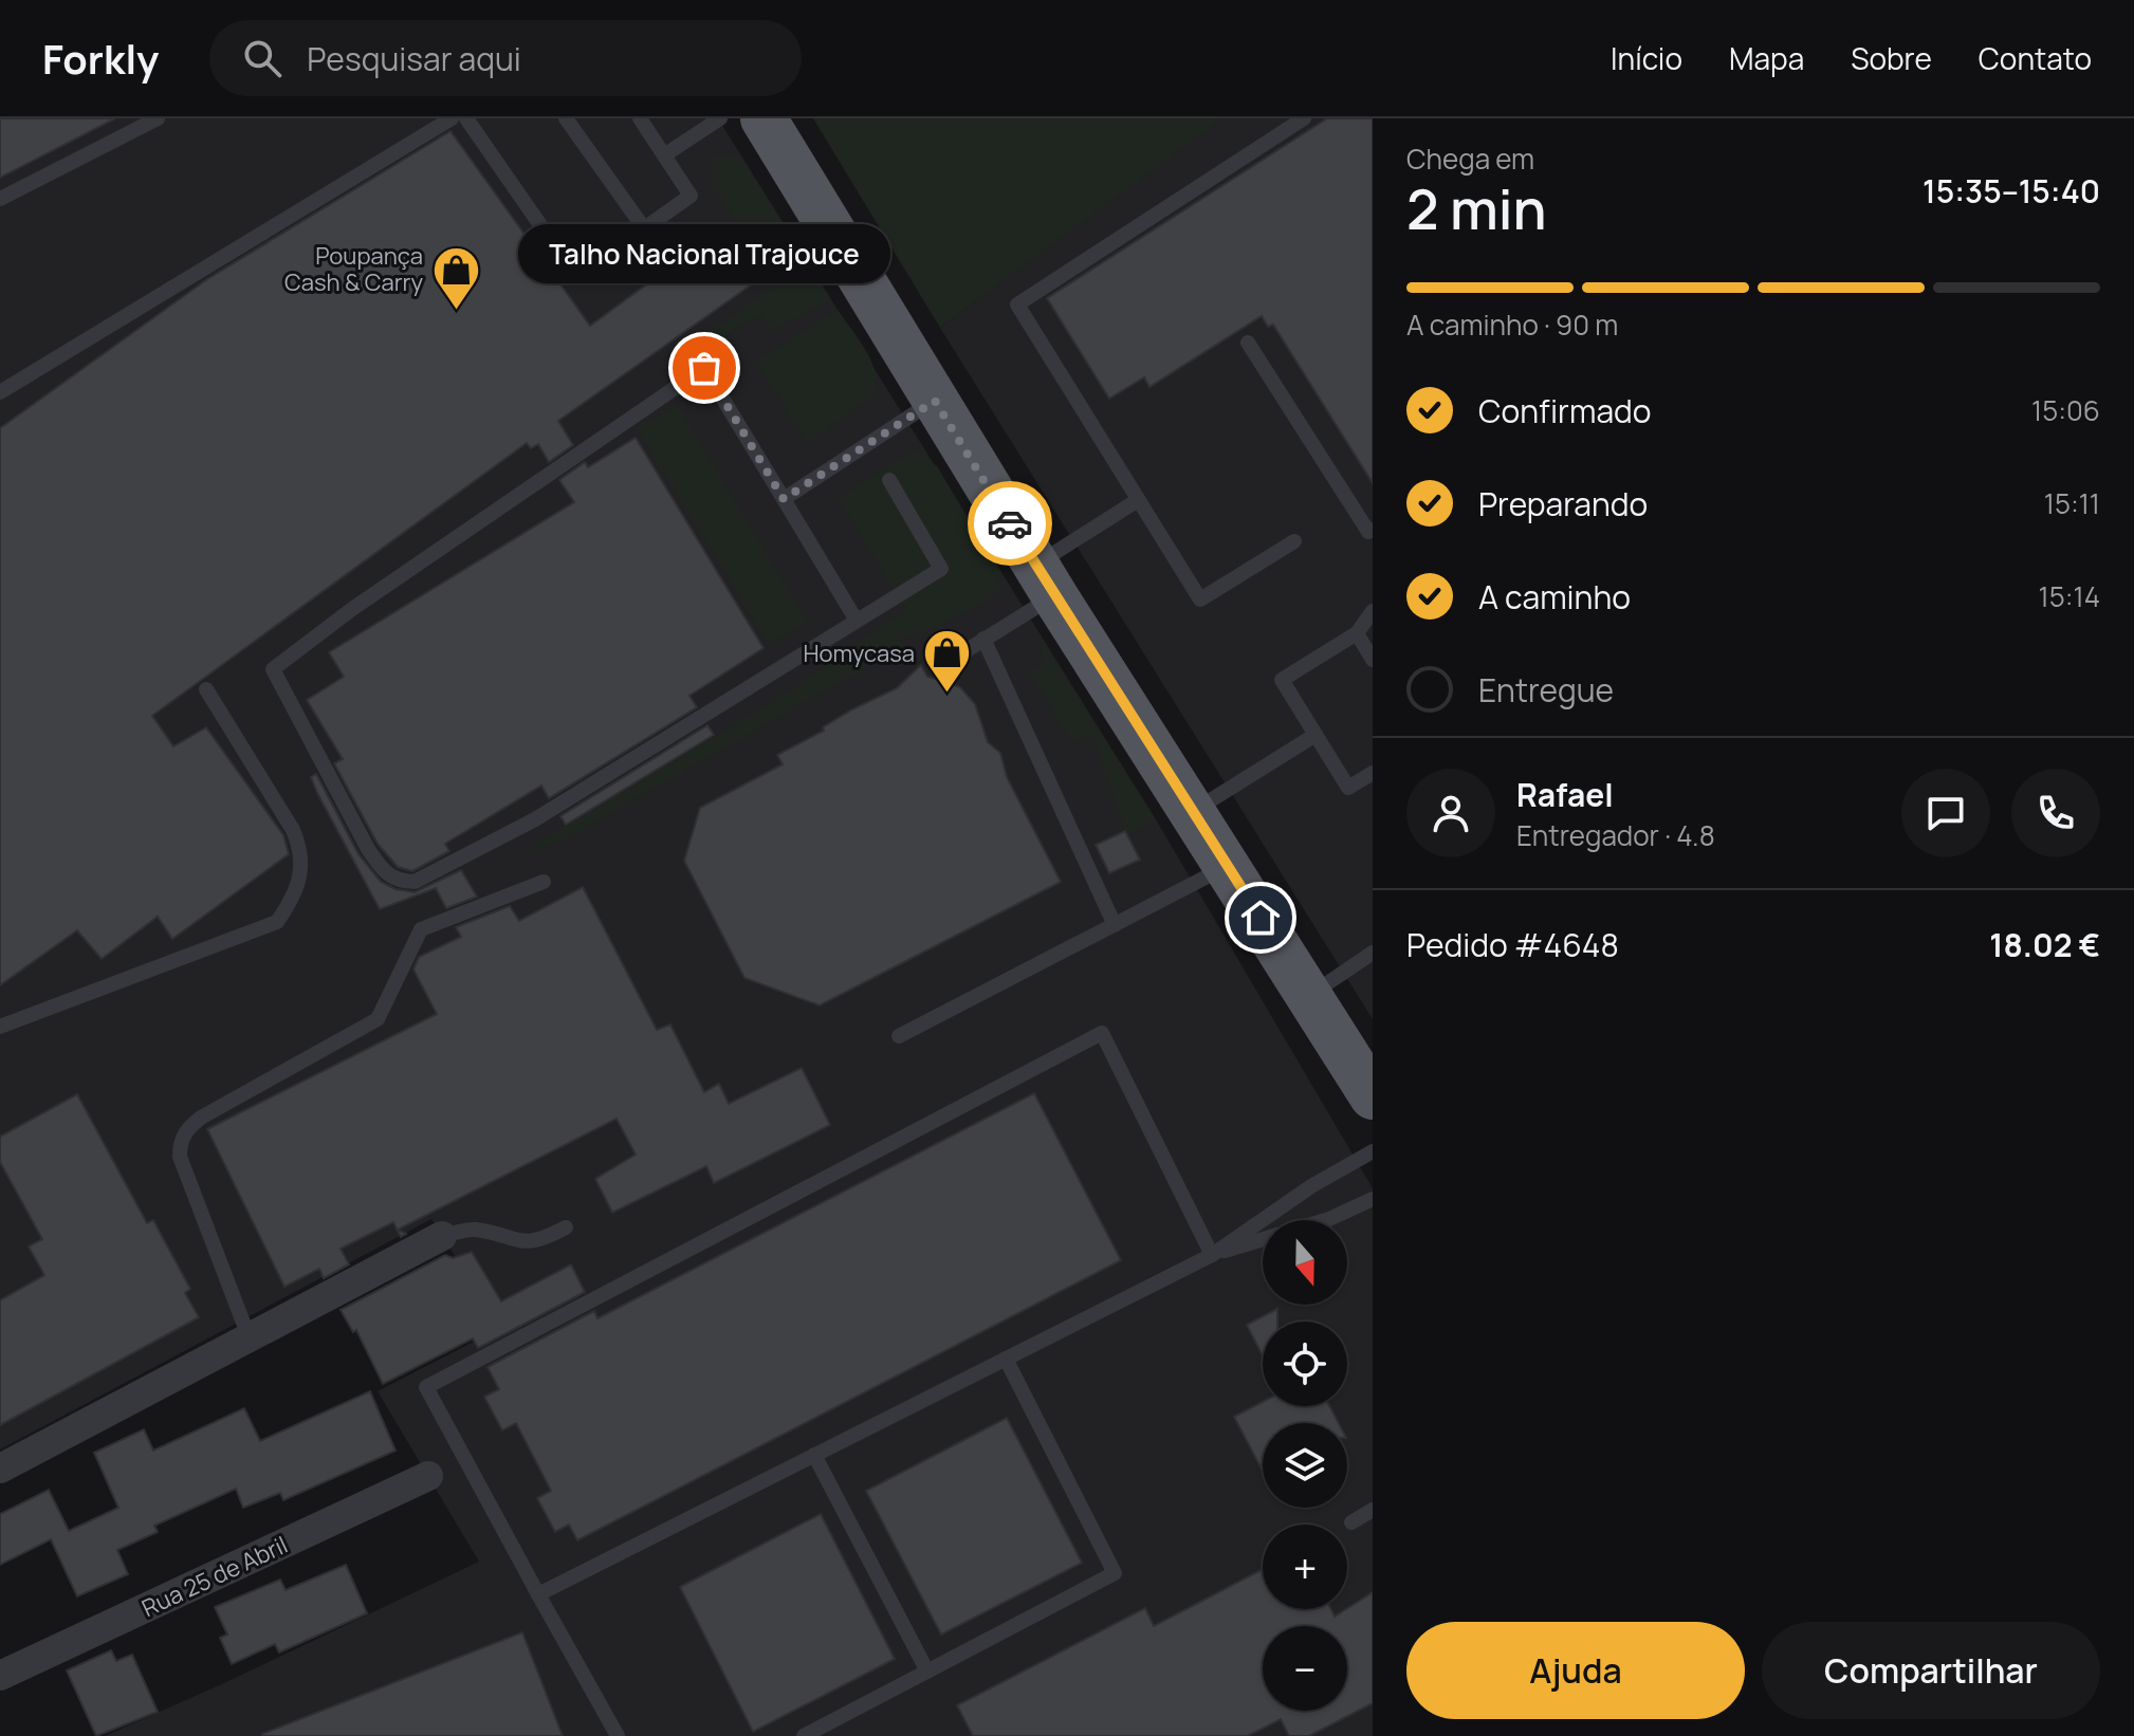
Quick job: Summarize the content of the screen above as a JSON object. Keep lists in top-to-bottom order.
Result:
{
  "streets": {
    "street": ["Rua 25 de Abril"]
  },
  "places": {
    "shop": ["Poupança Cash & Carry", "Homycasa"],
    "other": ["Talho Nacional Trajouce"]
  },
  "north": "bottom",
  "page": {
    "header": "Forkly",
    "search": "Pesquisar aqui",
    "nav": [
      "Início",
      "Mapa",
      "Sobre",
      "Contato"
    ],
    "heading": ["2 min", "Chega em", "15:35–15:40"],
    "panel": [
      "Rafael",
      "Entregador · 4.8",
      "Pedido #4648",
      "18.02 €"
    ],
    "bubble": "Talho Nacional Trajouce",
    "bar": "A caminho · 90 m",
    "list": [
      ["Confirmado", "15:06"],
      ["Preparando", "15:11"],
      ["A caminho", "15:14"],
      "Entregue"
    ],
    "map_buttons": ["+", "−"],
    "buttons": ["Ajuda", "Compartilhar"]
  }
}
